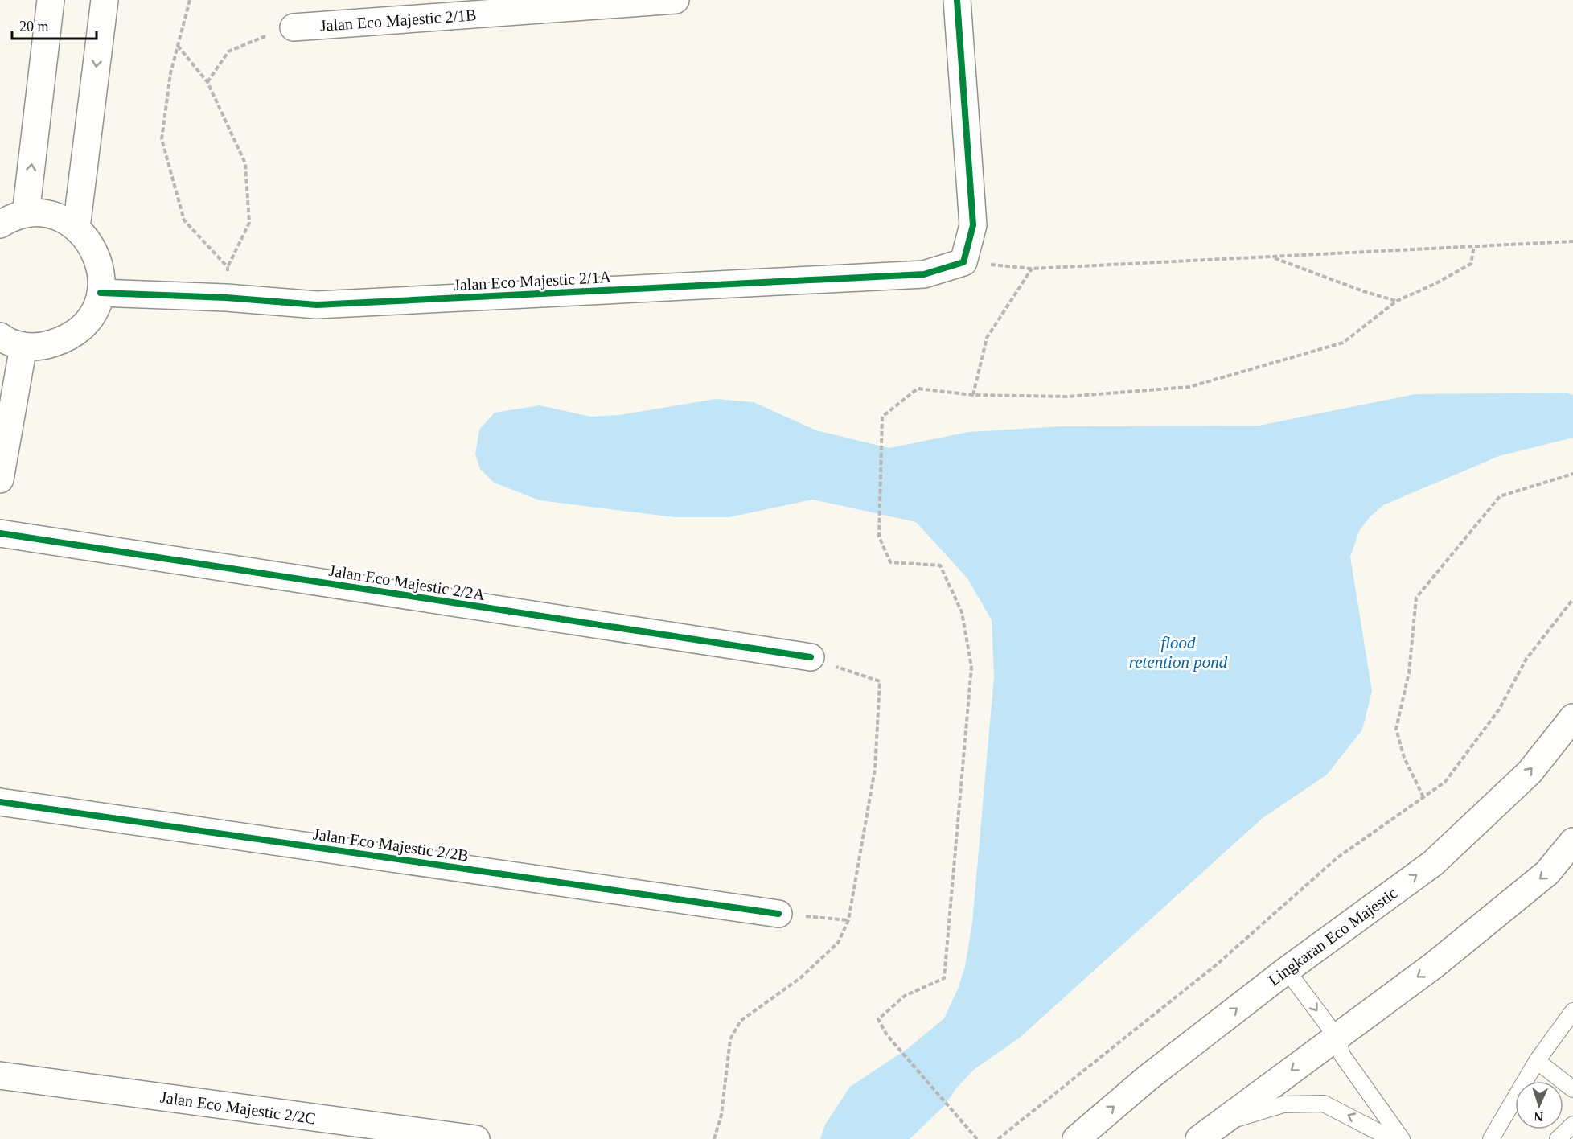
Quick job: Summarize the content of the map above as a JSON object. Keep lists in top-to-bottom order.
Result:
{
  "streets": {
    "street": [
      "Jalan Eco Majestic 2/1B",
      "Jalan Eco Majestic 2/1A",
      "Jalan Eco Majestic 2/2A",
      "Jalan Eco Majestic 2/2B",
      "Lingkaran Eco Majestic",
      "Jalan Eco Majestic 2/2C"
    ]
  },
  "water": ["flood retention pond"],
  "scale_bar": "20 m",
  "north": "bottom"
}
